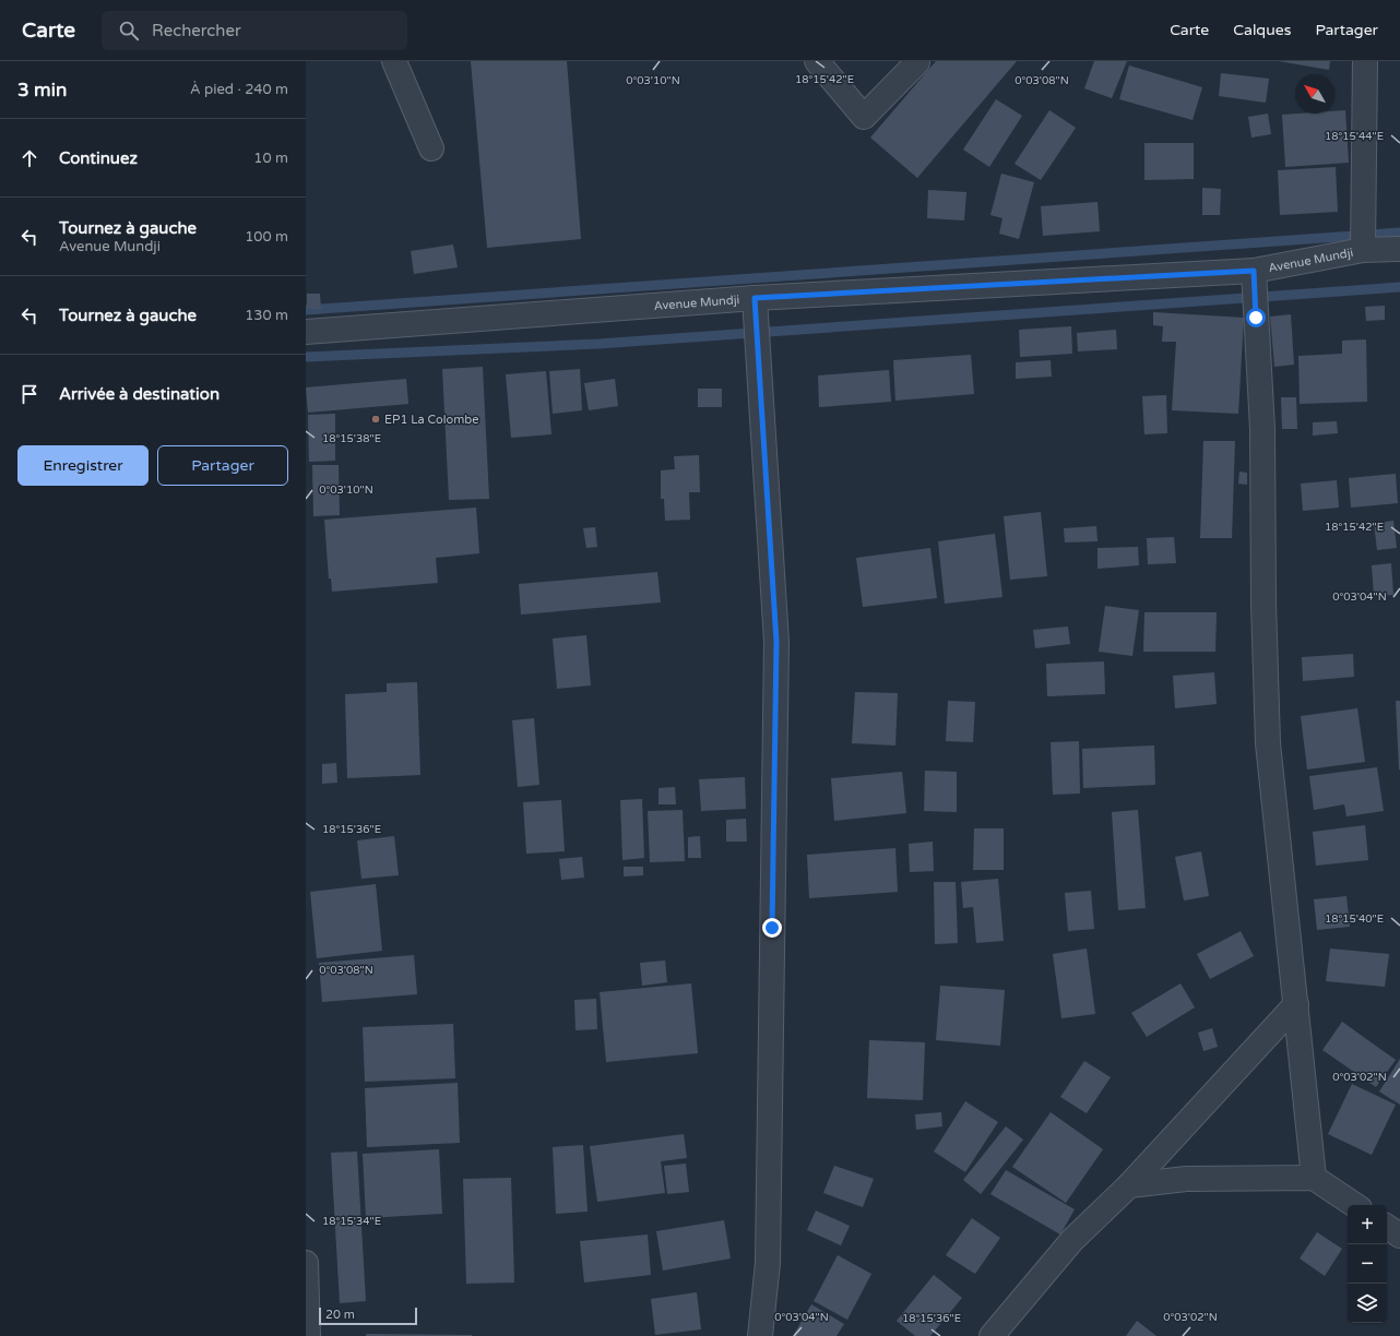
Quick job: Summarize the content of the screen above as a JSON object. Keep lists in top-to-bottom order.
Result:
{
  "streets": {
    "street": ["Avenue Mundji"]
  },
  "places": ["EP1 La Colombe"],
  "scale_bar": "20 m",
  "north": "top left",
  "page": {
    "header": "Carte",
    "search": "Rechercher",
    "nav": ["Carte", "Calques", "Partager"],
    "heading": ["3 min", "À pied · 240 m"],
    "list": [
      ["Continuez", "10 m"],
      ["Tournez à gauche", "Avenue Mundji", "100 m"],
      ["Tournez à gauche", "130 m"],
      "Arrivée à destination"
    ],
    "buttons": ["Enregistrer", "Partager"],
    "map_buttons": ["+", "−"],
    "scale": "20 m"
  },
  "coordinates": [
    "18°15'42\"E",
    "0°03'10\"N",
    "0°03'08\"N",
    "18°15'44\"E",
    "18°15'38\"E",
    "0°03'04\"N",
    "18°15'36\"E",
    "18°15'40\"E",
    "0°03'02\"N",
    "18°15'34\"E"
  ]
}
